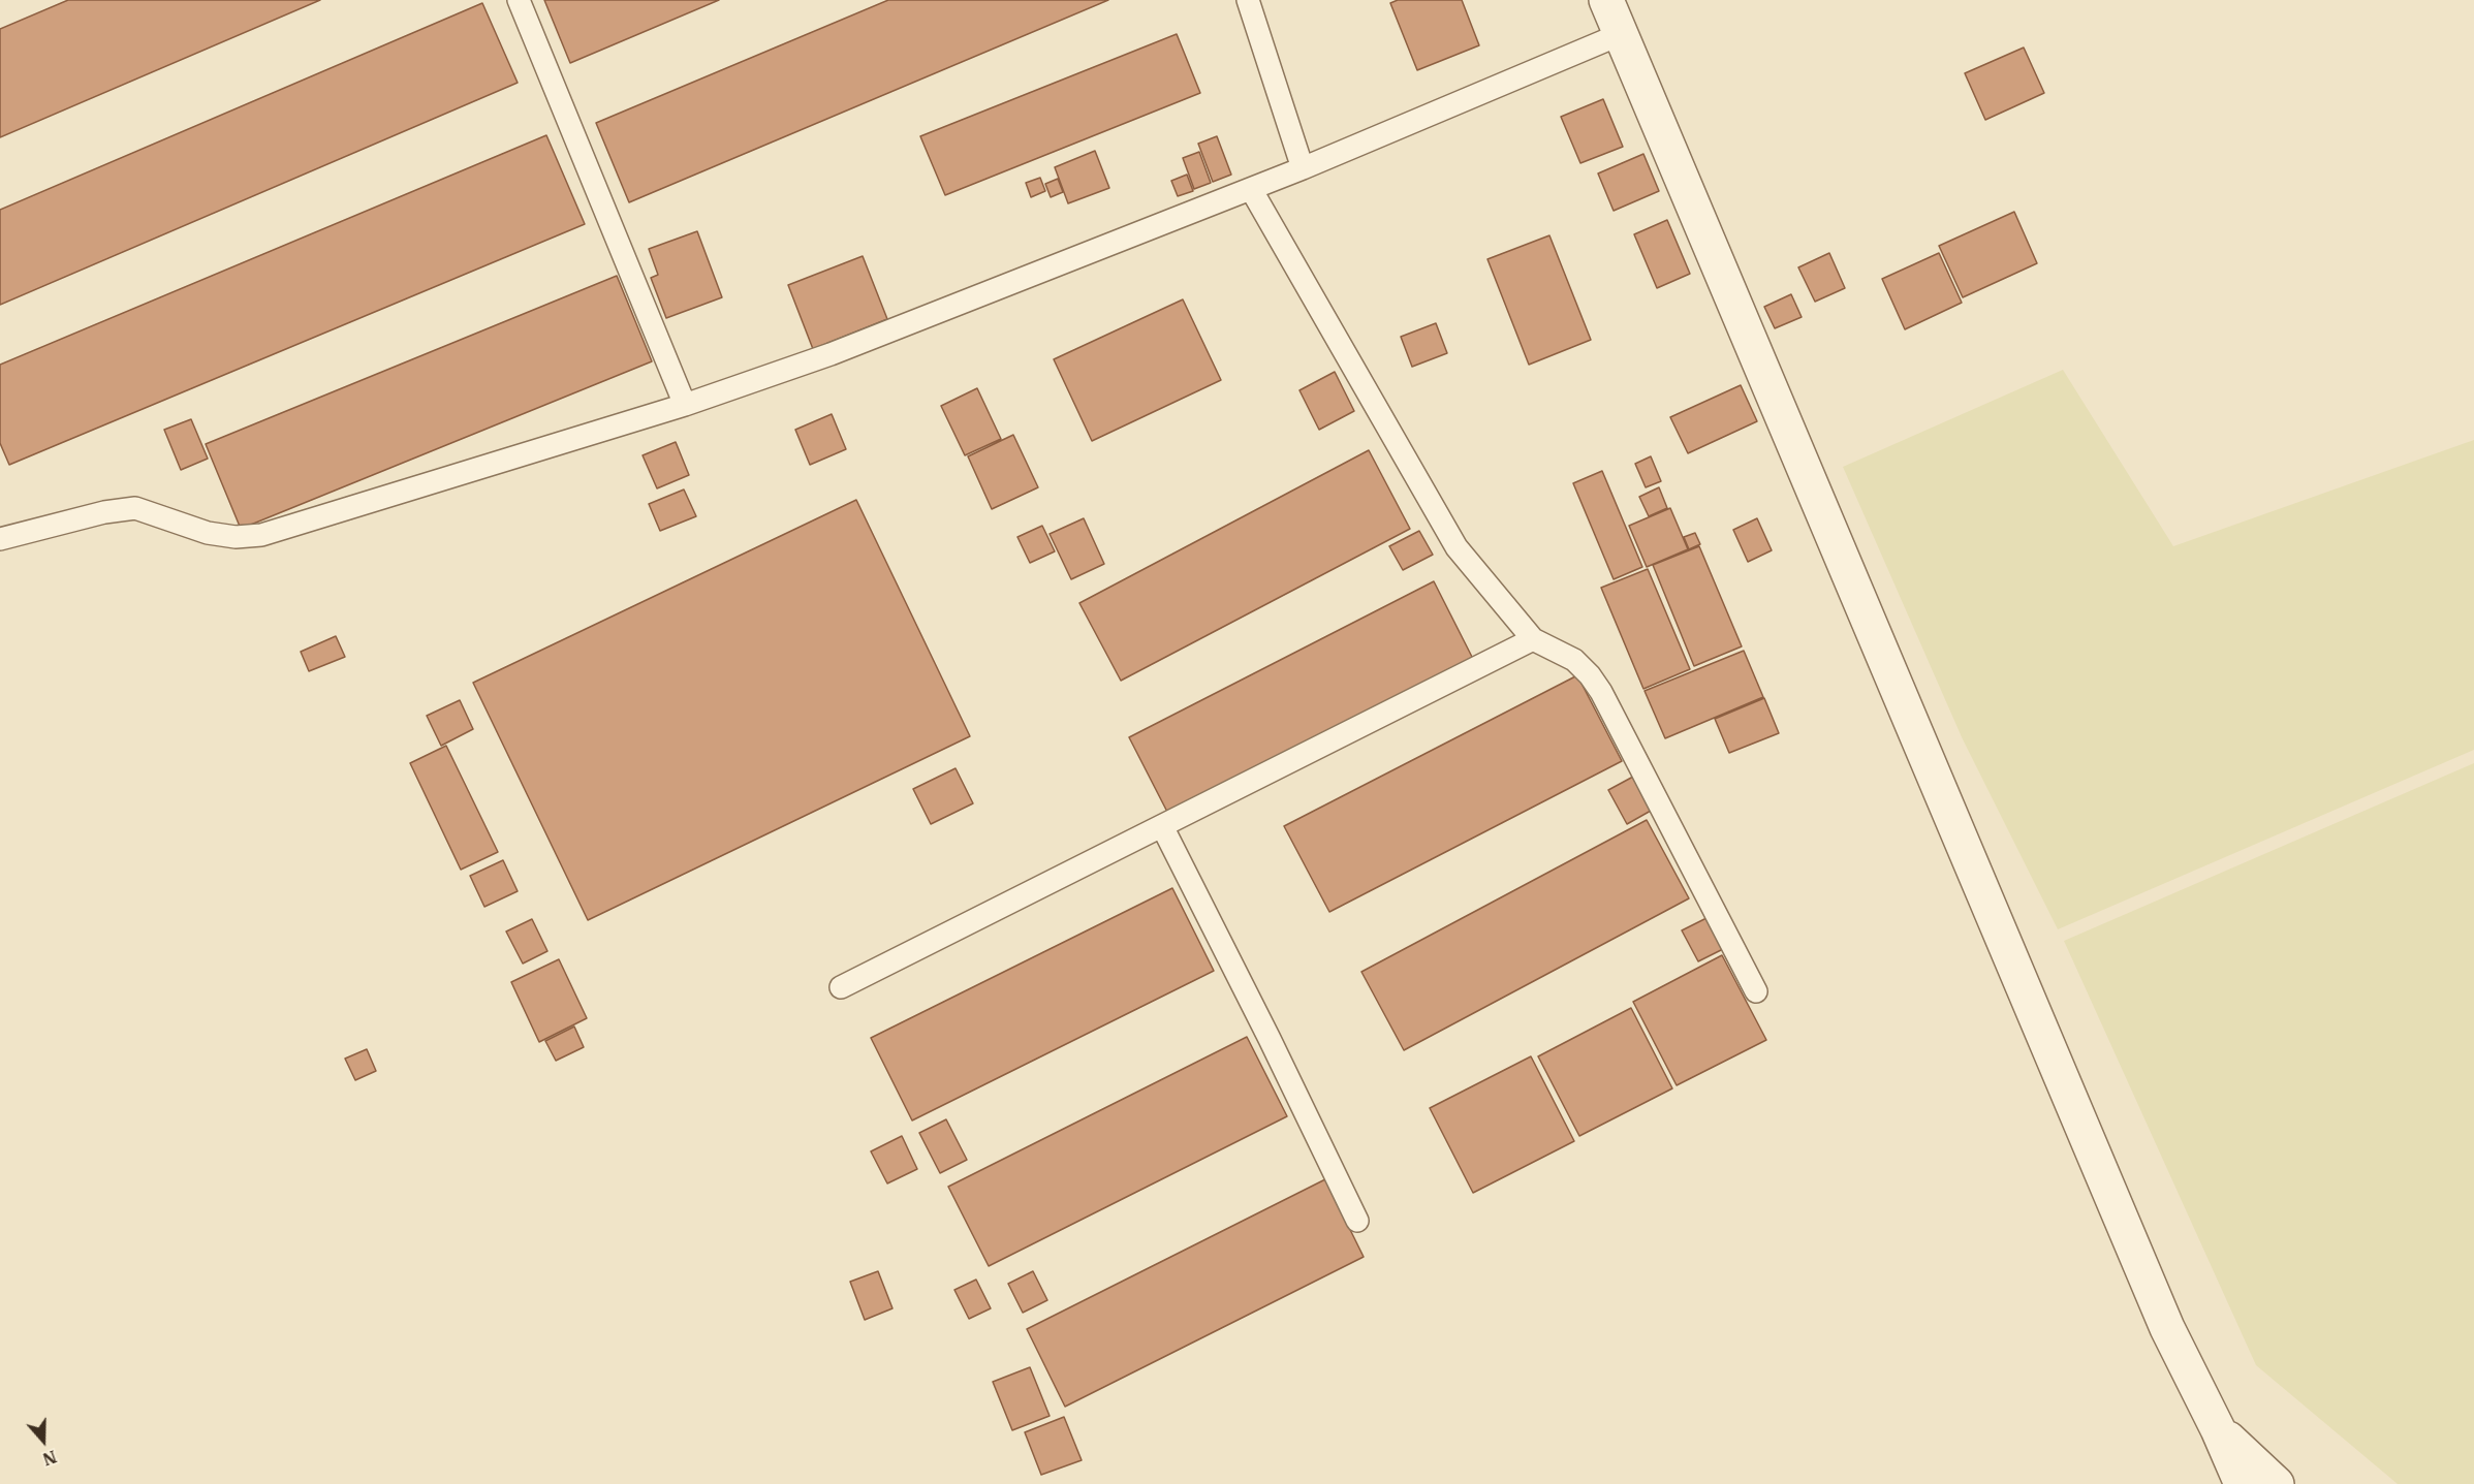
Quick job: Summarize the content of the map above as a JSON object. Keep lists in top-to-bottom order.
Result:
{
  "north": "bottom"
}
